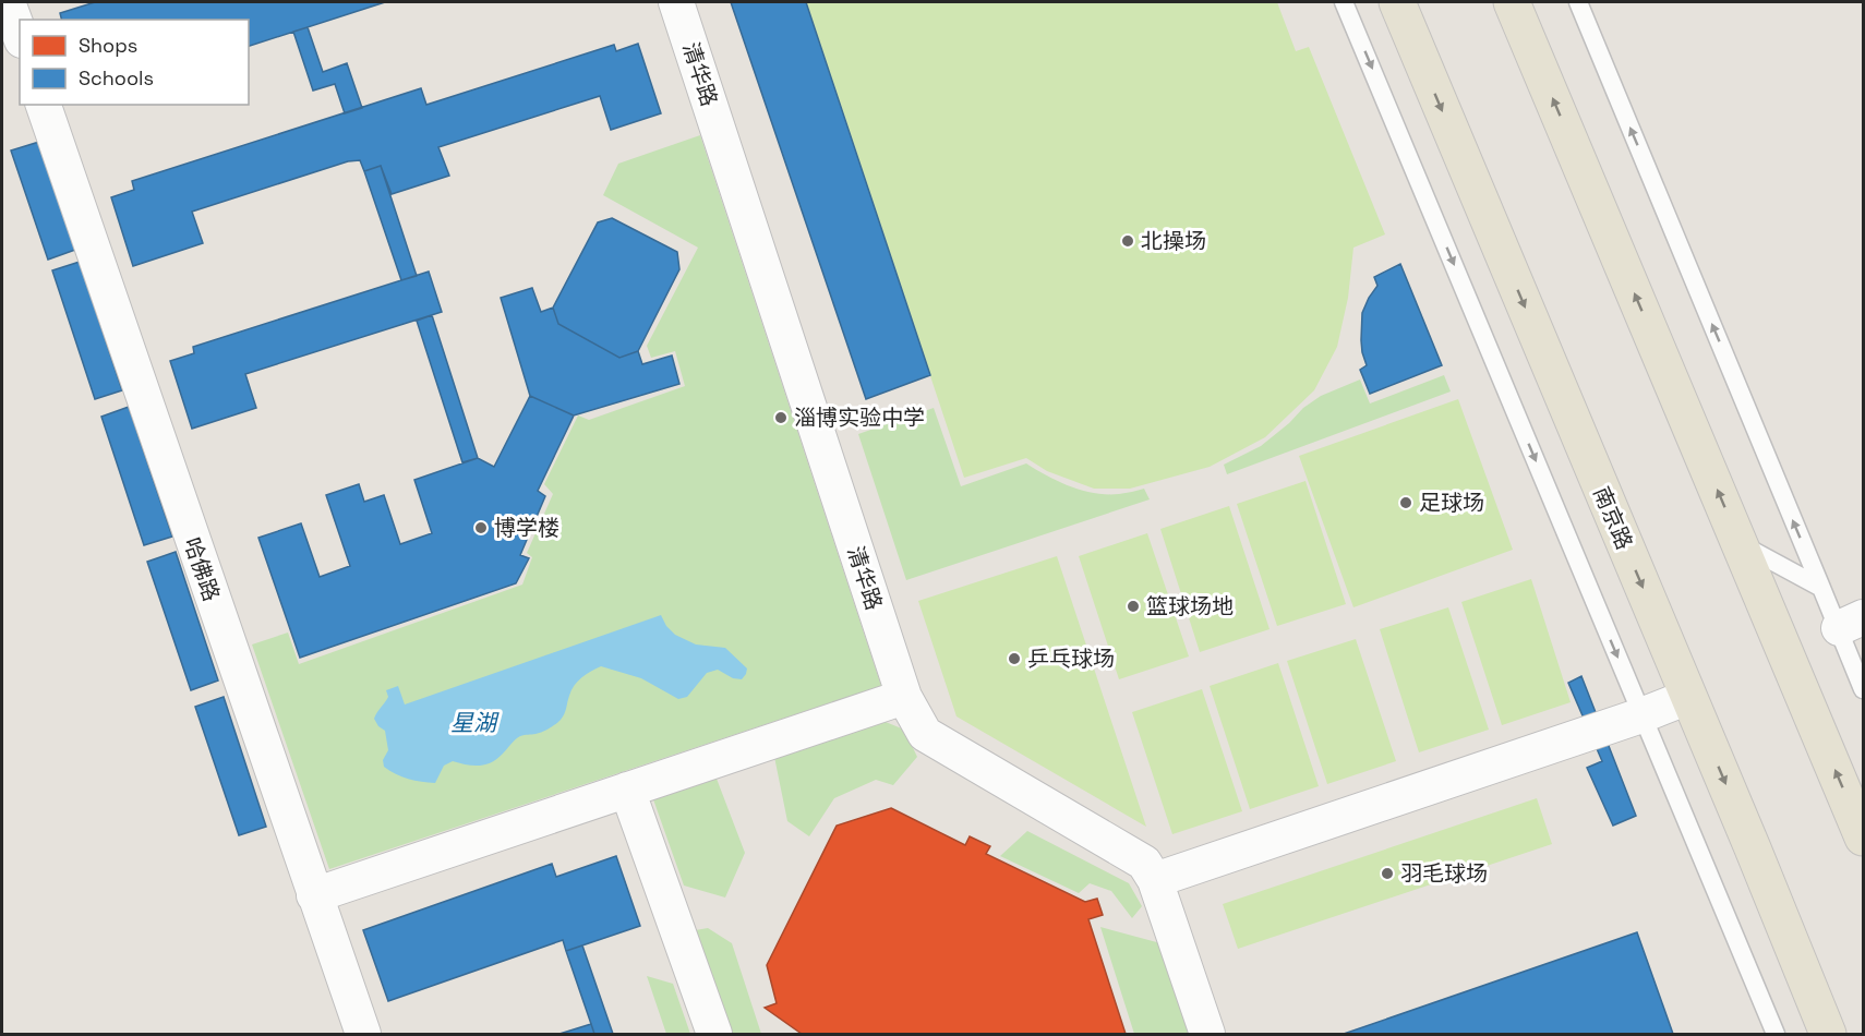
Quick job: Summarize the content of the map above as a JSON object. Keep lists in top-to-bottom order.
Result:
{
  "streets": {
    "main road": ["南京路"],
    "street": ["清华路", "哈佛路"]
  },
  "water": ["星湖"],
  "places": [
    "北操场",
    "淄博实验中学",
    "足球场",
    "博学楼",
    "篮球场地",
    "乒乓球场",
    "羽毛球场"
  ],
  "legend": ["Shops", "Schools"]
}
